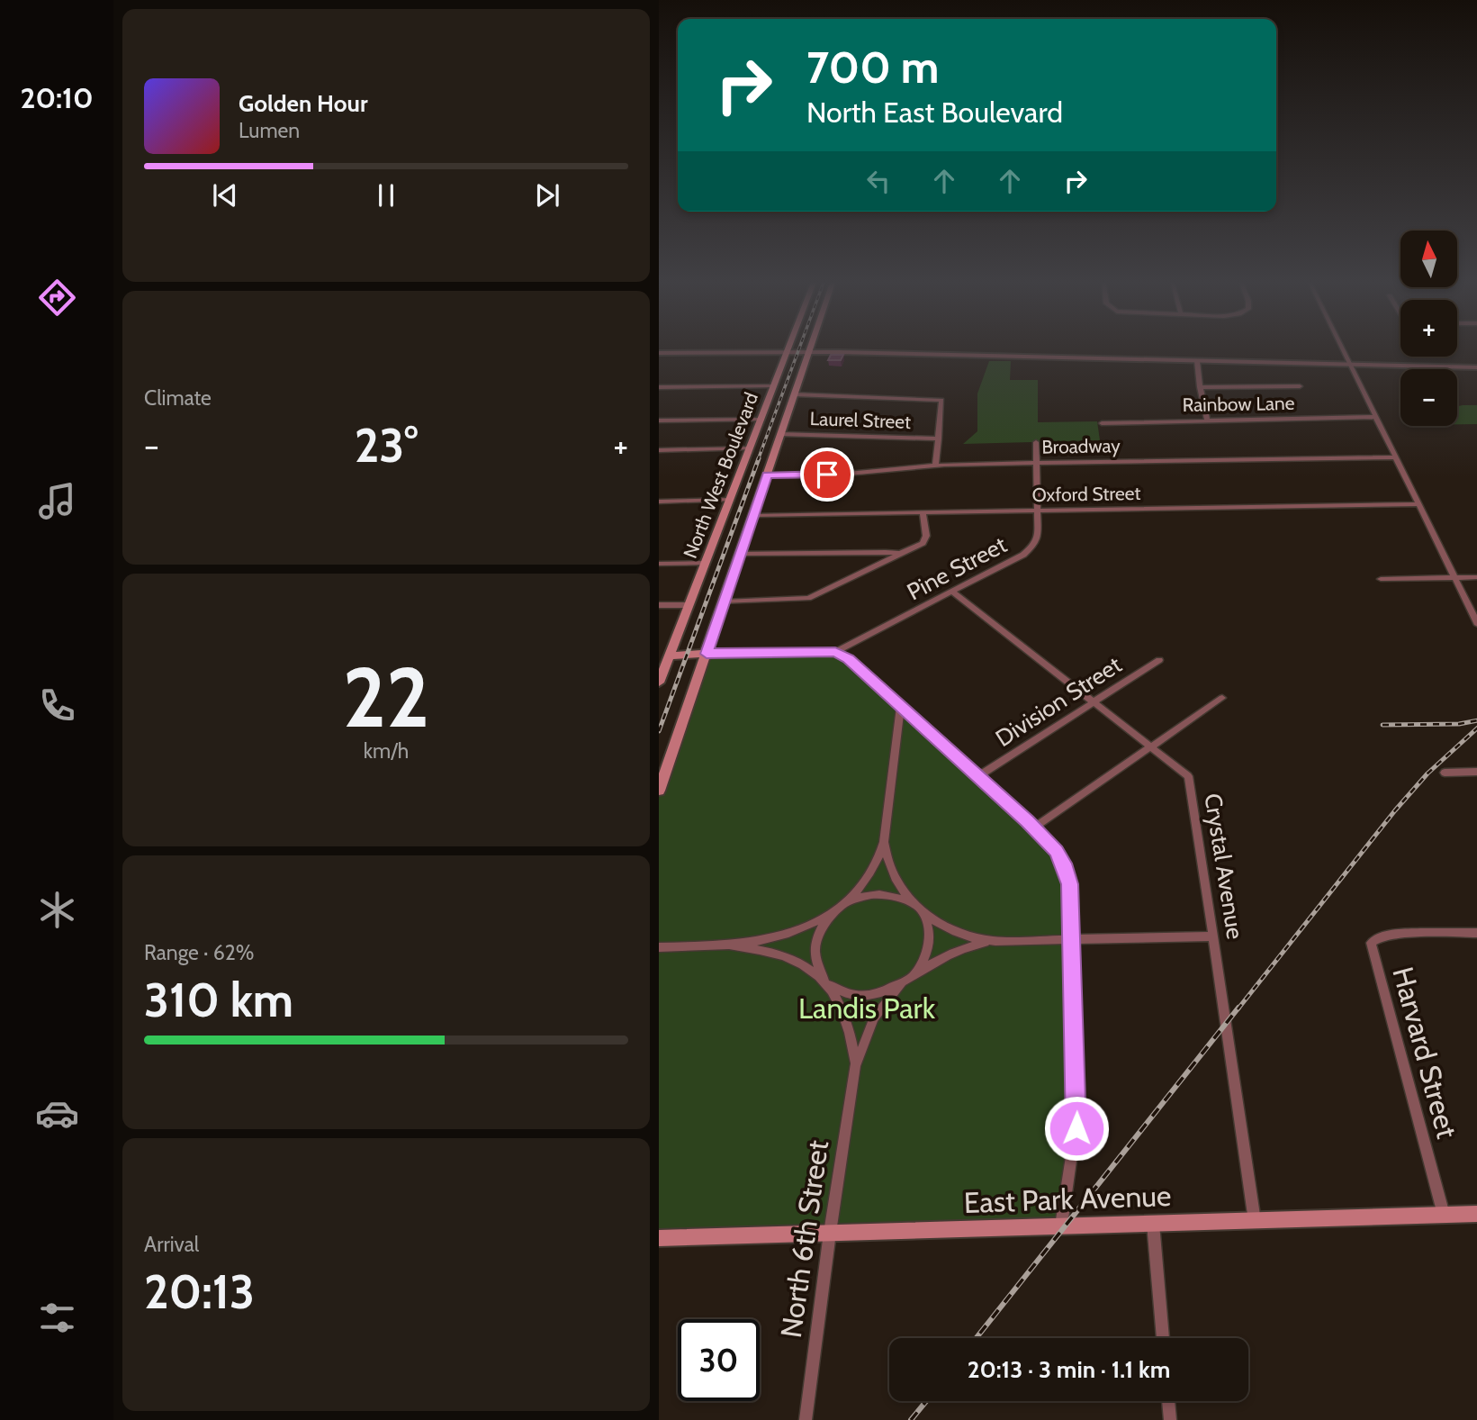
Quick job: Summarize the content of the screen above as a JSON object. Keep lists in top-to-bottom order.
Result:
{
  "streets": {
    "main road": ["North West Boulevard", "East Park Avenue"],
    "street": [
      "Rainbow Lane",
      "Laurel Street",
      "Broadway",
      "Oxford Street",
      "Pine Street",
      "Division Street",
      "Crystal Avenue",
      "Harvard Street",
      "North 6th Street"
    ]
  },
  "crossings": [
    ["Broadway", "Pine Street"],
    ["Oxford Street", "Pine Street"],
    ["Pine Street", "Crystal Avenue"],
    ["Division Street", "Crystal Avenue"],
    ["Crystal Avenue", "East Park Avenue"],
    ["Harvard Street", "East Park Avenue"],
    ["East Park Avenue", "North 6th Street"]
  ],
  "parks": ["Landis Park"],
  "north": "top",
  "page": {
    "tabs": "20:10",
    "turn": ["700 m", "North East Boulevard"],
    "song": ["Golden Hour", "Lumen"],
    "map_buttons": ["+", "−"],
    "tile": [
      "Climate",
      ["22", "km/h"],
      ["Range · 62%", "310 km"],
      ["Arrival", "20:13"]
    ],
    "heat": ["−", "23°", "+"],
    "limit": "30",
    "trip": "20:13 · 3 min · 1.1 km"
  }
}
